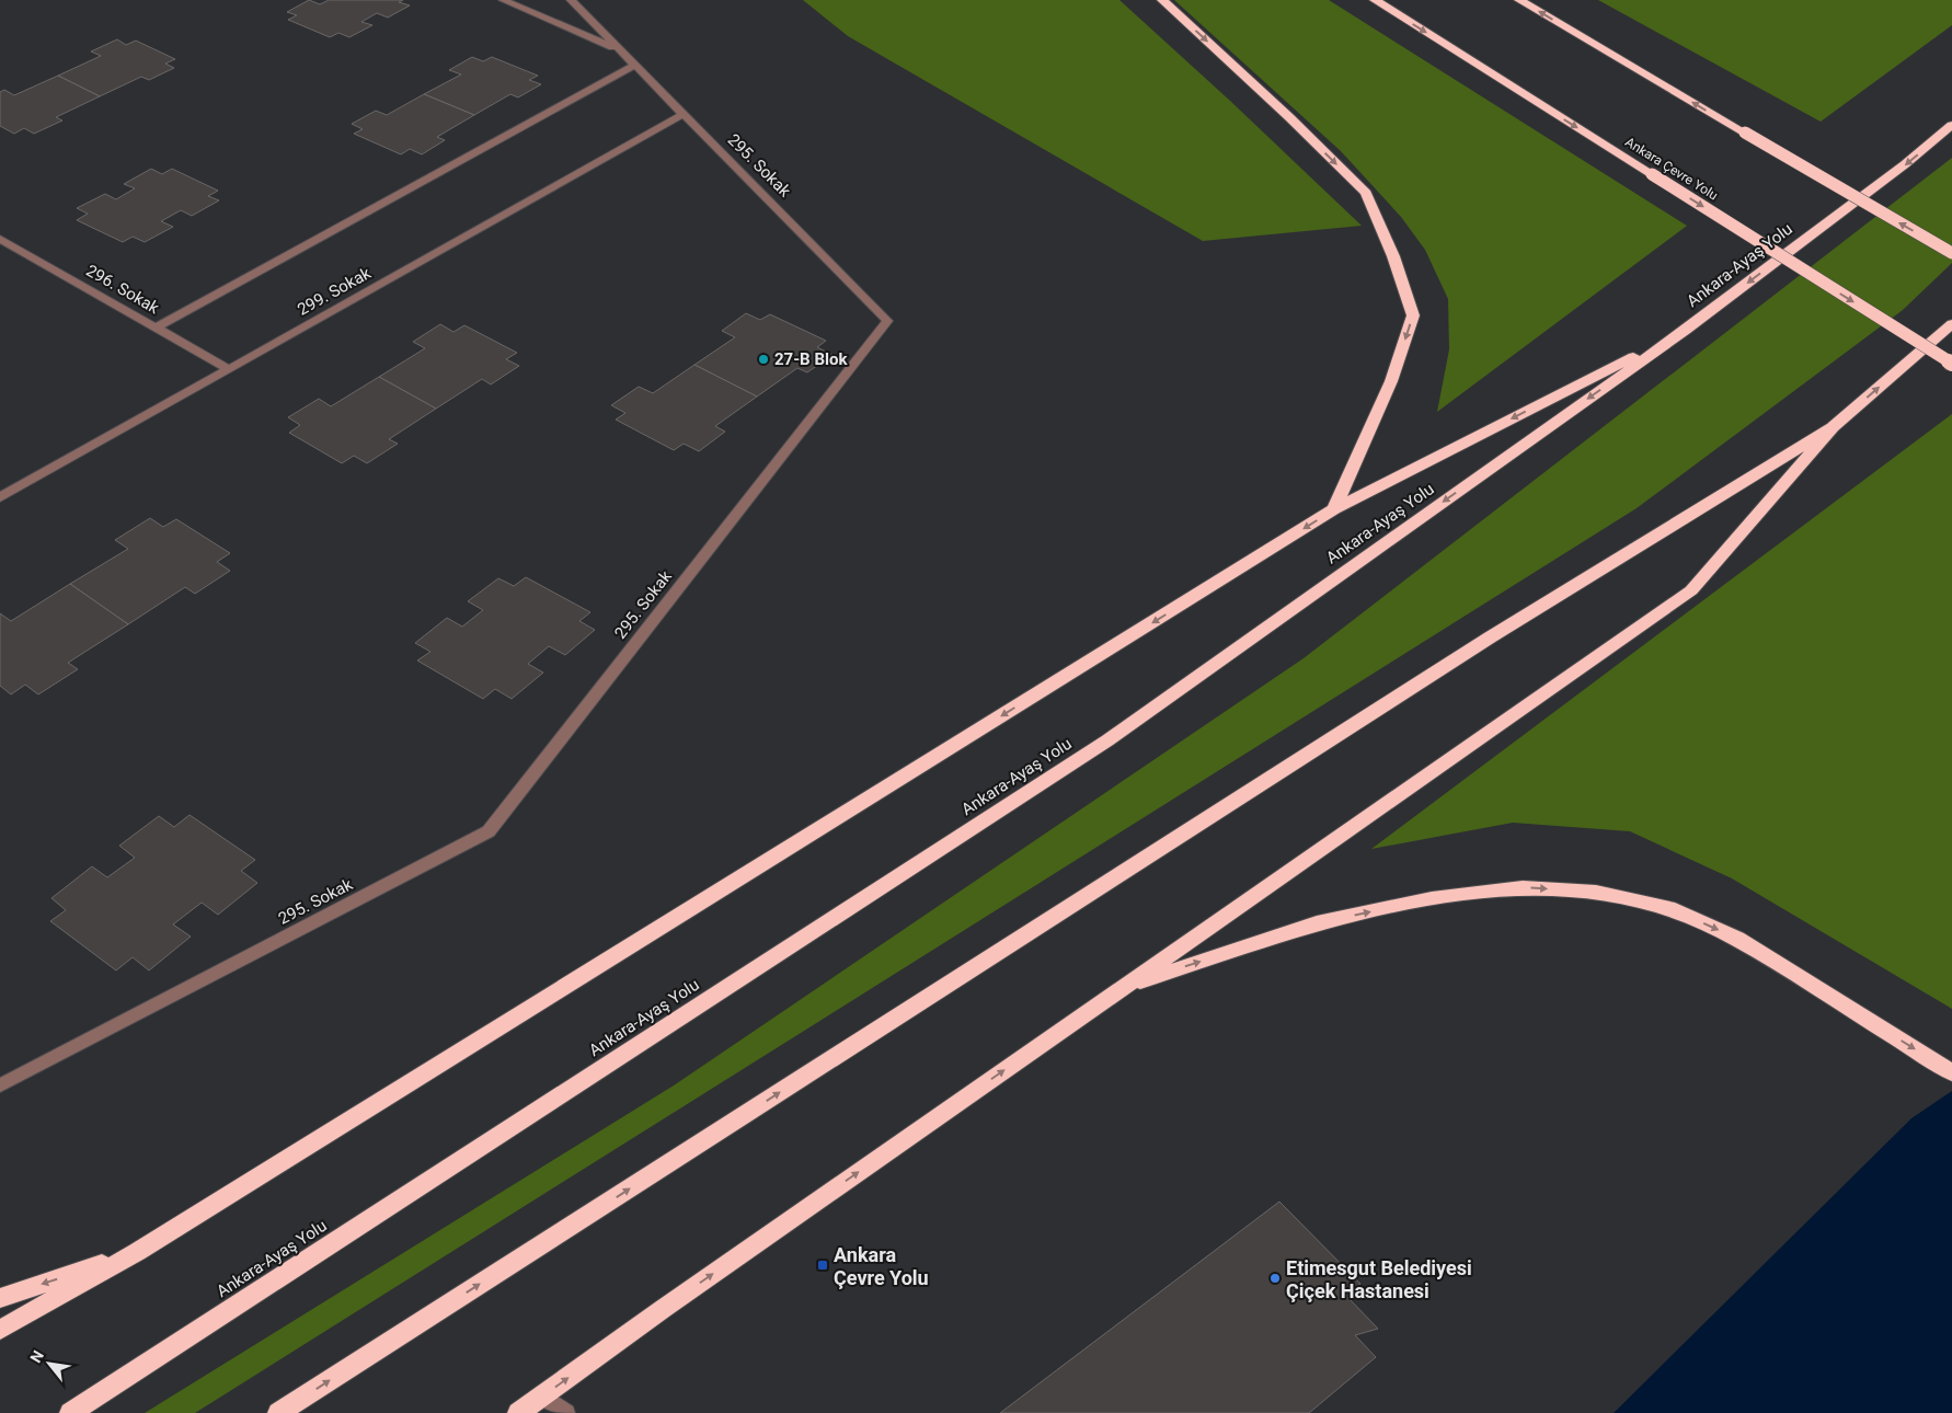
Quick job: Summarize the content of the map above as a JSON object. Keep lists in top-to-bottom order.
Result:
{
  "streets": {
    "highway": ["Ankara Çevre Yolu", "Ankara-Ayaş Yolu"],
    "street": ["295. Sokak", "296. Sokak", "299. Sokak"]
  },
  "crossings": [
    ["295. Sokak", "299. Sokak"],
    ["296. Sokak", "299. Sokak"]
  ],
  "places": {
    "other": ["27-B Blok", "Etimesgut Belediyesi Çiçek Hastanesi"],
    "transit": ["Ankara Çevre Yolu"]
  },
  "north": "top left"
}
